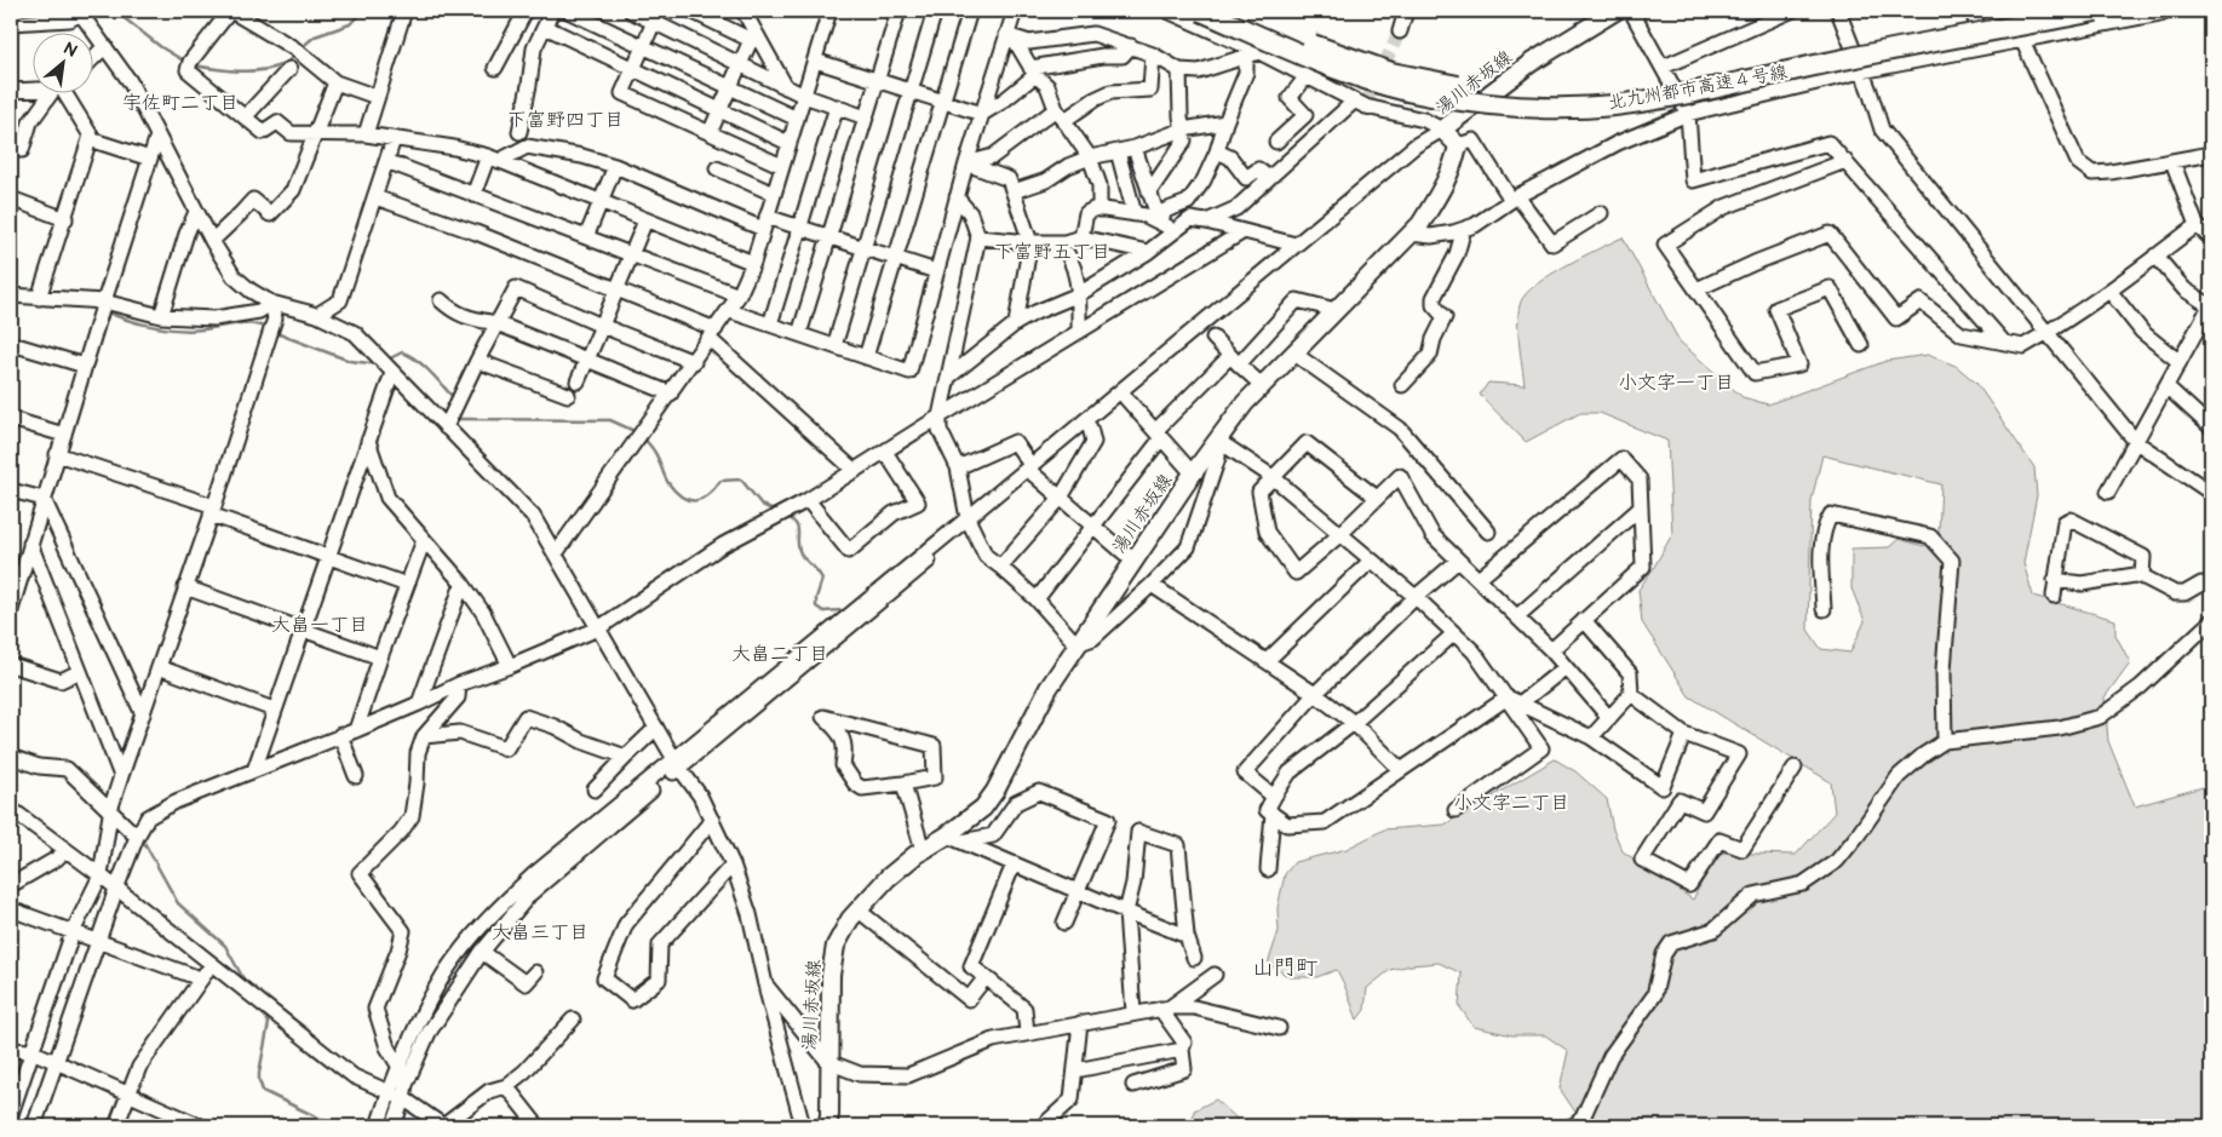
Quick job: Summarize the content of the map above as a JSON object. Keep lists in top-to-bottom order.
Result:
{
  "streets": {
    "highway": ["北九州都市高速４号線"],
    "main road": ["湯川赤坂線"]
  },
  "districts": [
    "宇佐町二丁目",
    "下富野四丁目",
    "下富野五丁目",
    "小文字一丁目",
    "大畠一丁目",
    "大畠二丁目",
    "小文字二丁目",
    "大畠三丁目",
    "山門町"
  ],
  "north": "top right"
}
